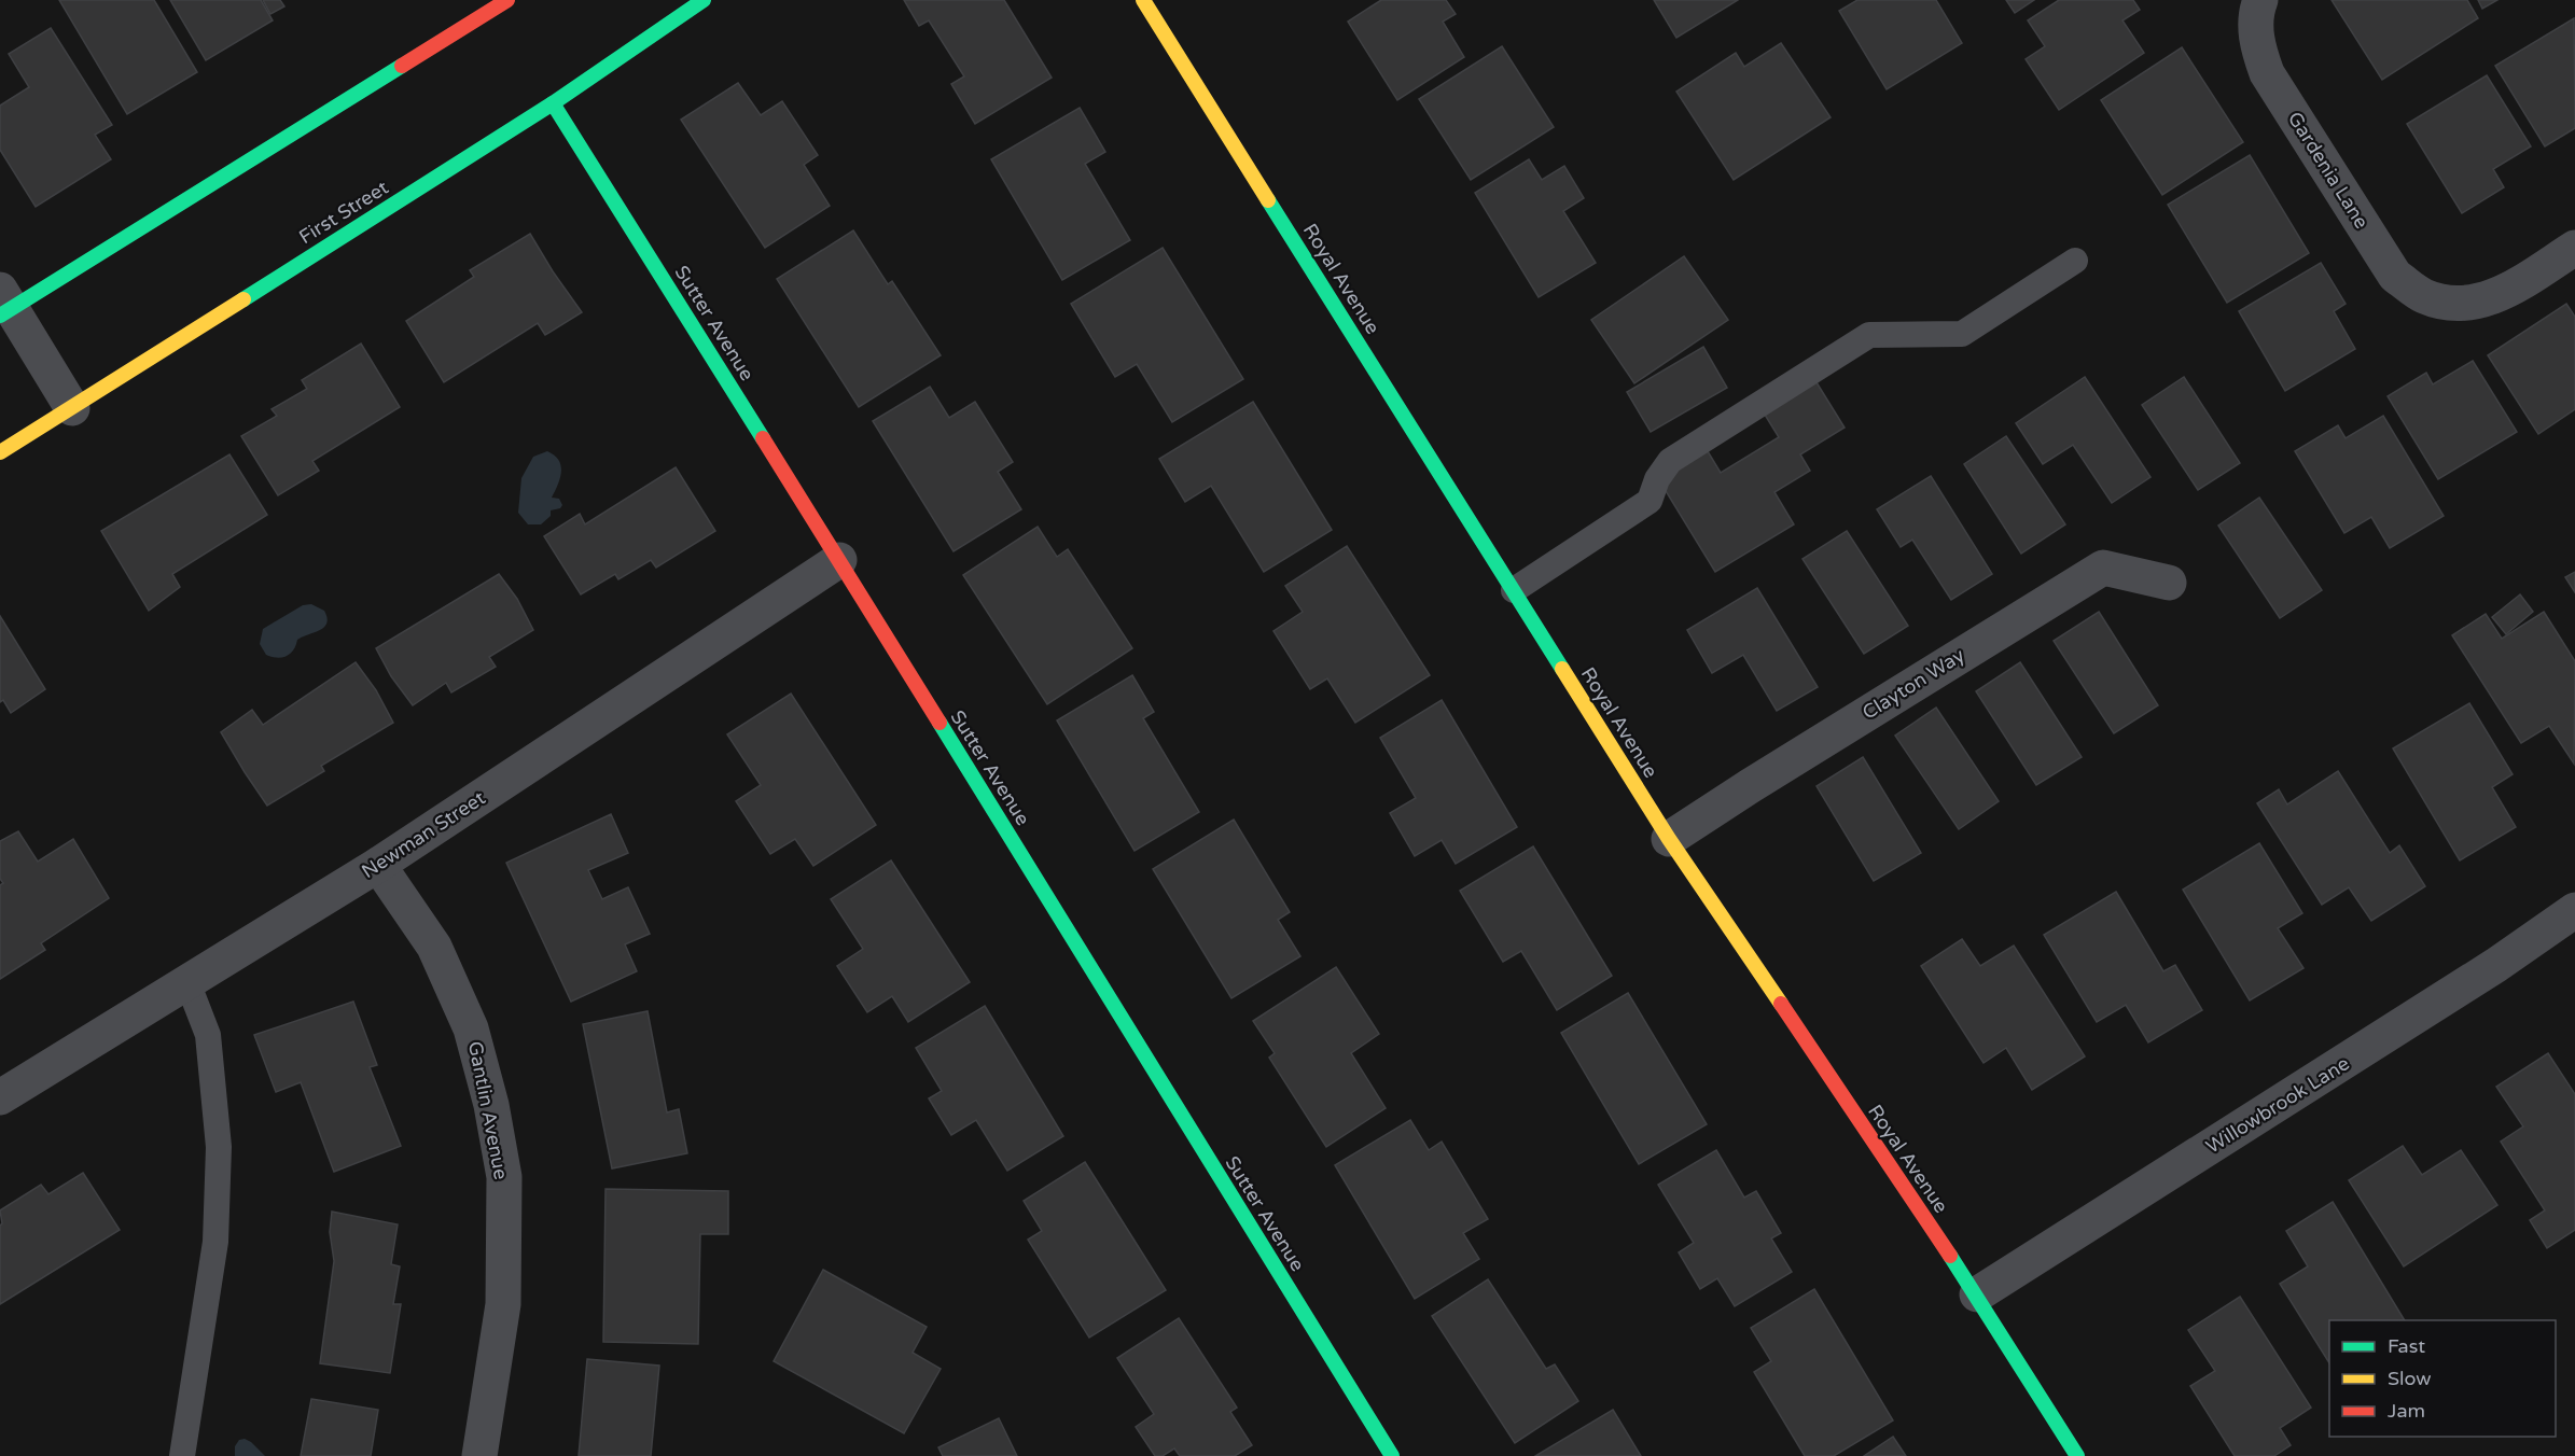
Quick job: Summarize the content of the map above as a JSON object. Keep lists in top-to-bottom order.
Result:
{
  "streets": {
    "main road": ["First Street", "Royal Avenue", "Sutter Avenue"],
    "street": [
      "Gardenia Lane",
      "Clayton Way",
      "Newman Street",
      "Willowbrook Lane",
      "Gantlin Avenue"
    ]
  },
  "crossings": [
    ["First Street", "Sutter Avenue"],
    ["Royal Avenue", "Clayton Way"],
    ["Royal Avenue", "Willowbrook Lane"],
    ["Sutter Avenue", "Newman Street"],
    ["Newman Street", "Gantlin Avenue"]
  ],
  "legend": ["Fast", "Slow", "Jam"]
}
